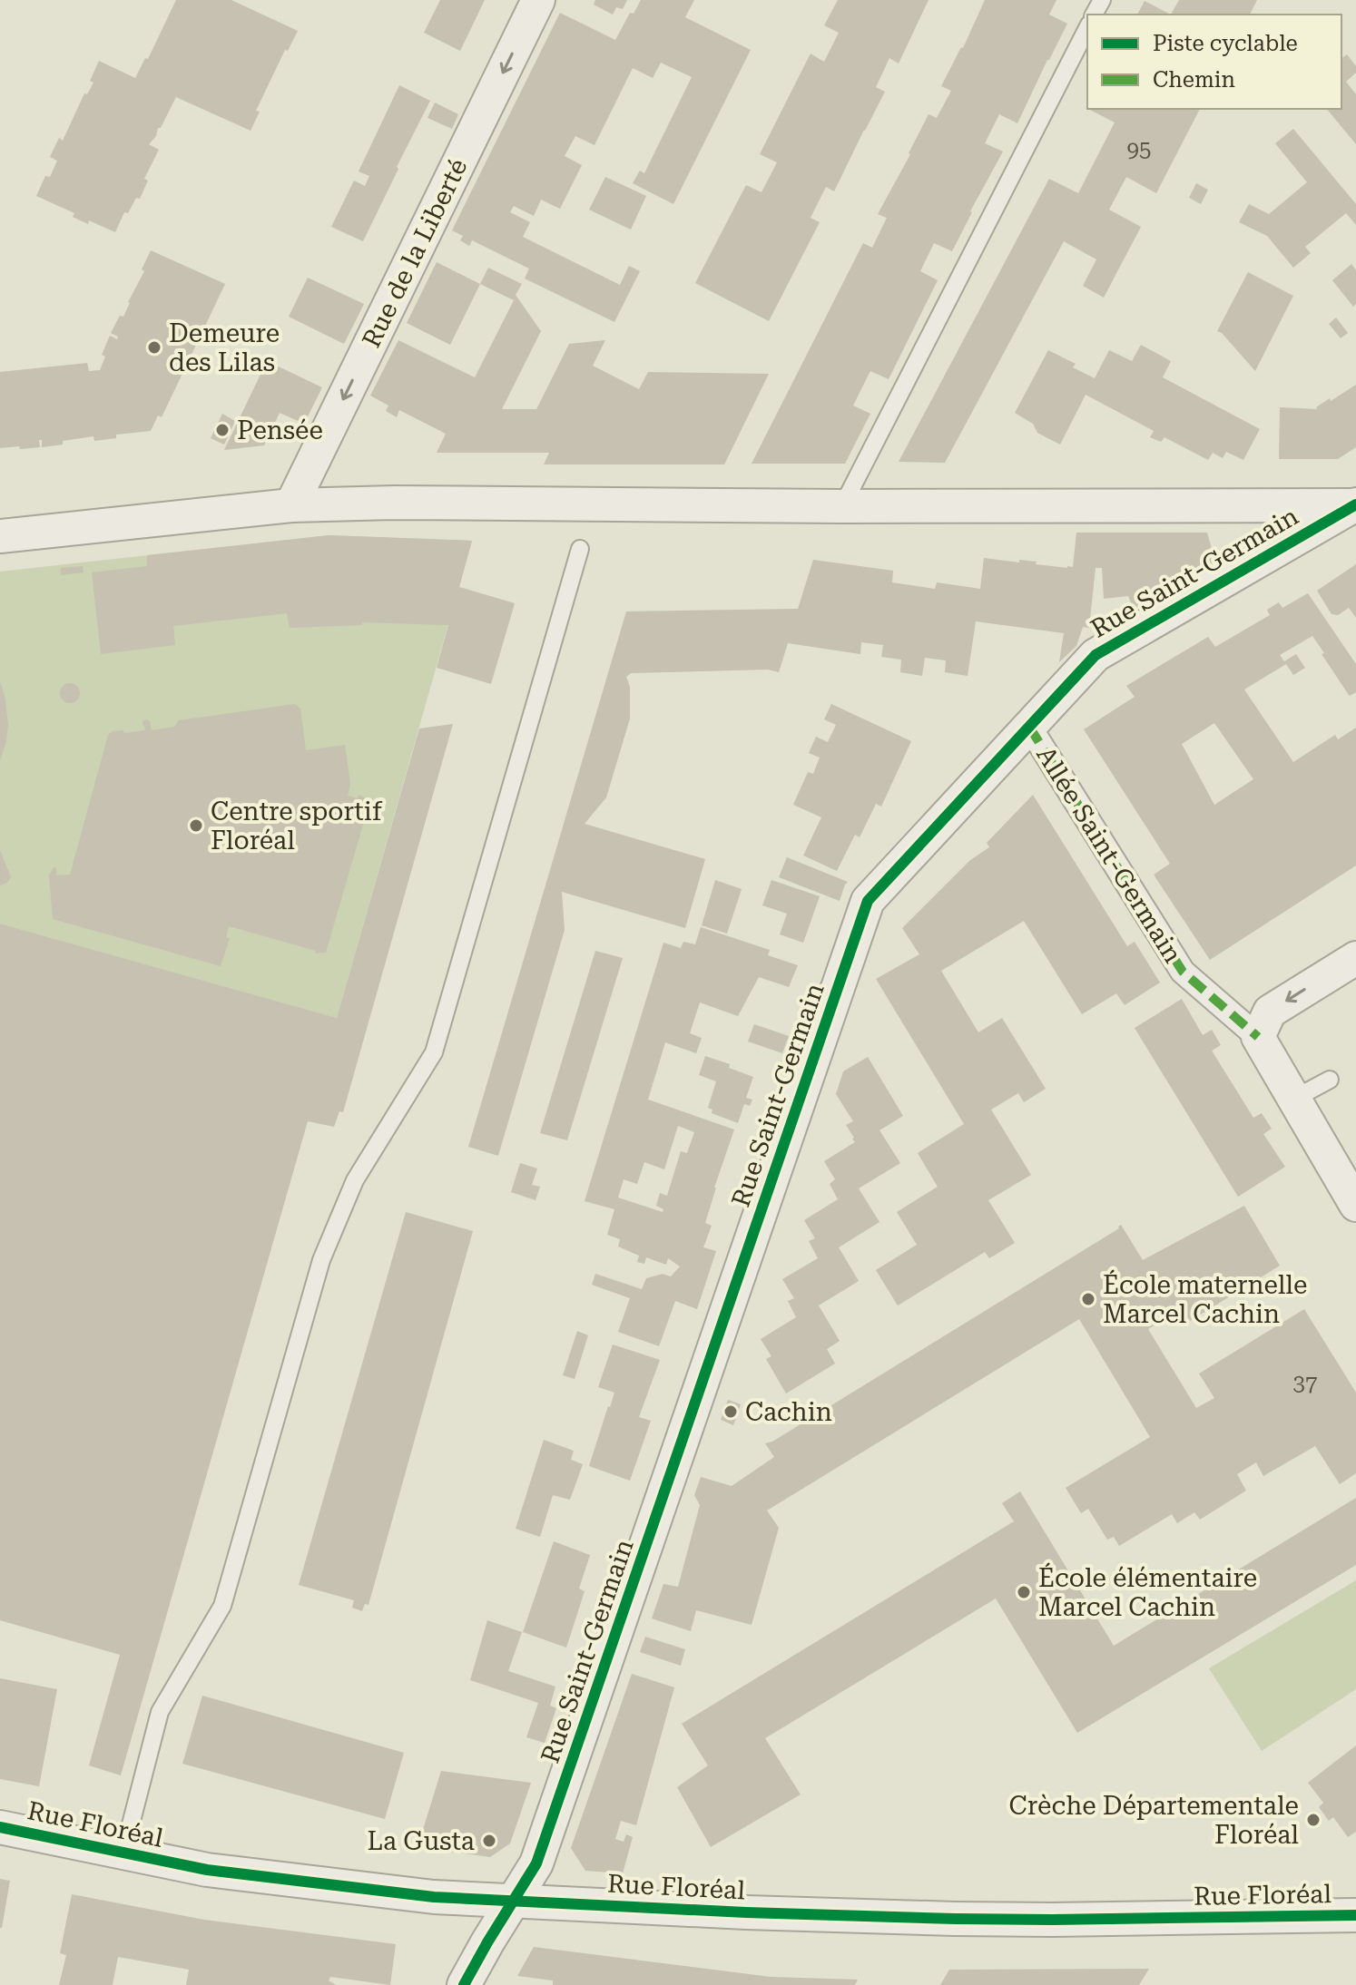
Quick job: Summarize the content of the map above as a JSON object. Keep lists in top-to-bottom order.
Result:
{
  "streets": {
    "street": [
      "Rue de la Liberté",
      "Rue Saint-Germain",
      "Allée Saint-Germain",
      "Rue Floréal"
    ]
  },
  "crossings": [
    ["Rue Saint-Germain", "Allée Saint-Germain"],
    ["Rue Saint-Germain", "Rue Floréal"]
  ],
  "one_way": ["Rue de la Liberté"],
  "places": [
    "Demeure des Lilas",
    "Pensée",
    "Centre sportif Floréal",
    "École maternelle Marcel Cachin",
    "Cachin",
    "École élémentaire Marcel Cachin",
    "Crèche Départementale Floréal",
    "La Gusta"
  ],
  "house_numbers": ["95", "37"],
  "legend": ["Piste cyclable", "Chemin"]
}
